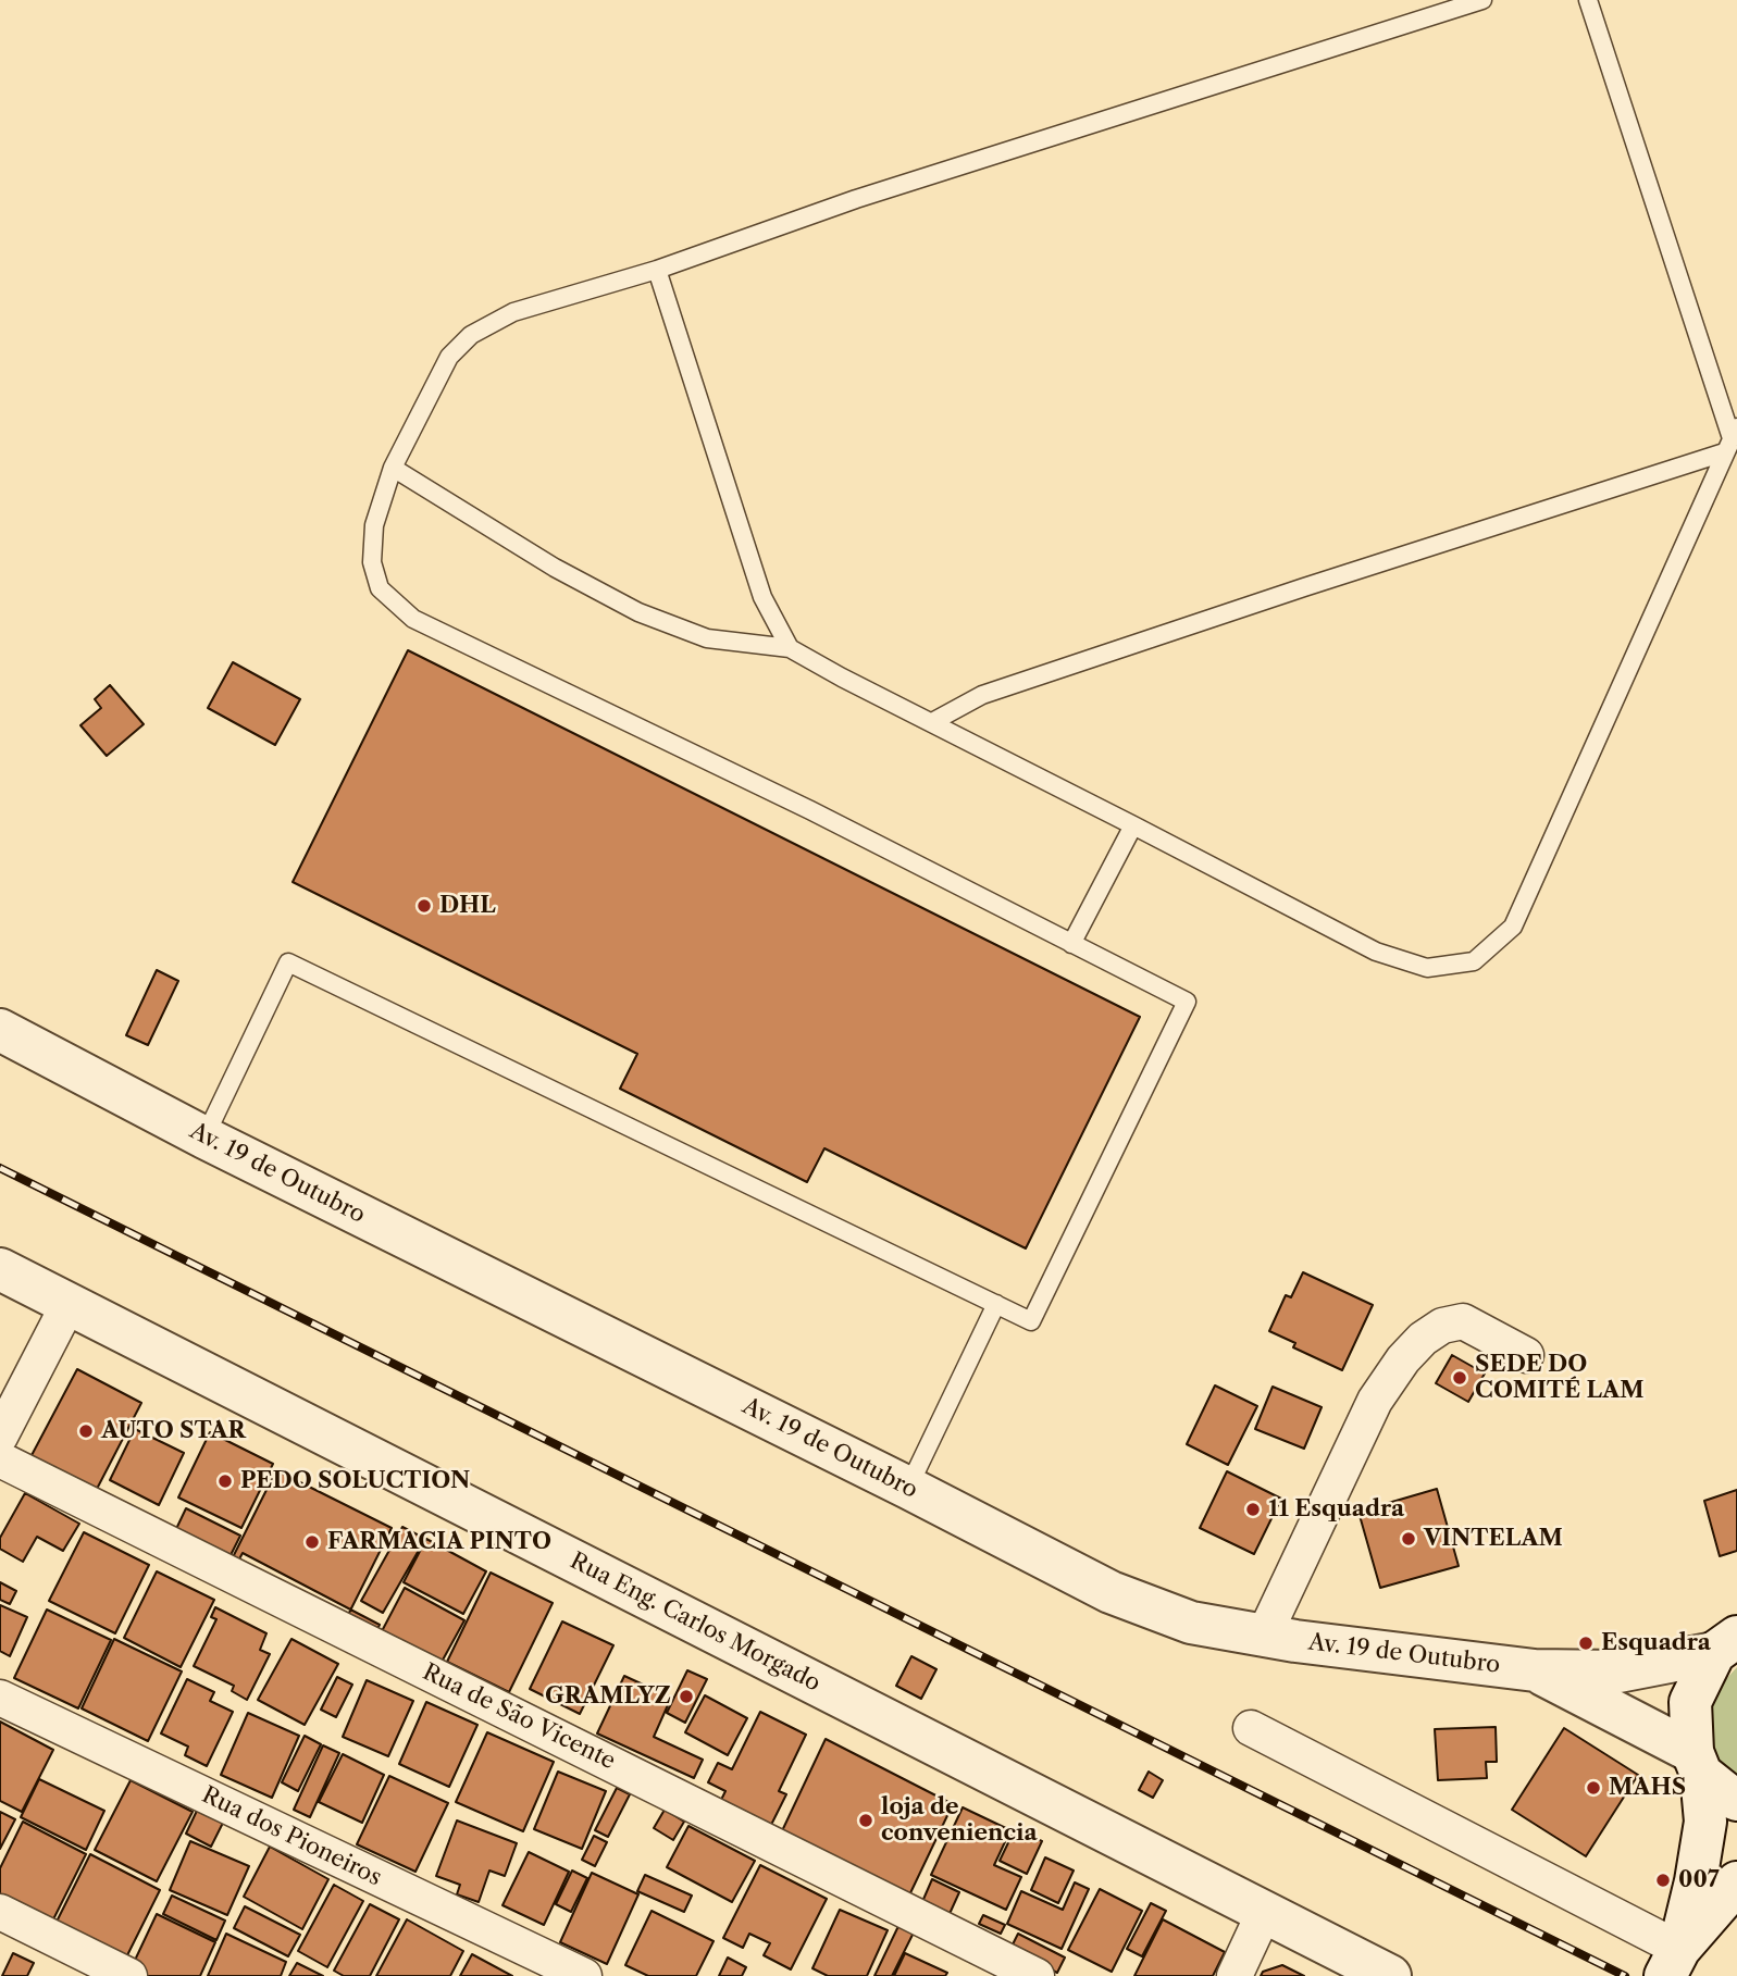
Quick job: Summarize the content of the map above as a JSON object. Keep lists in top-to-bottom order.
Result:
{
  "streets": {
    "street": [
      "Av. 19 de Outubro",
      "Rua Eng. Carlos Morgado",
      "Rua de São Vicente",
      "Rua dos Pioneiros"
    ]
  },
  "places": [
    "DHL",
    "SEDE DO COMITÉ LAM",
    "AUTO STAR",
    "PEDO SOLUCTION",
    "11 Esquadra",
    "VINTELAM",
    "FARMACIA PINTO",
    "Esquadra",
    "GRAMLYZ",
    "MAHS",
    "loja de conveniencia",
    "007"
  ]
}
